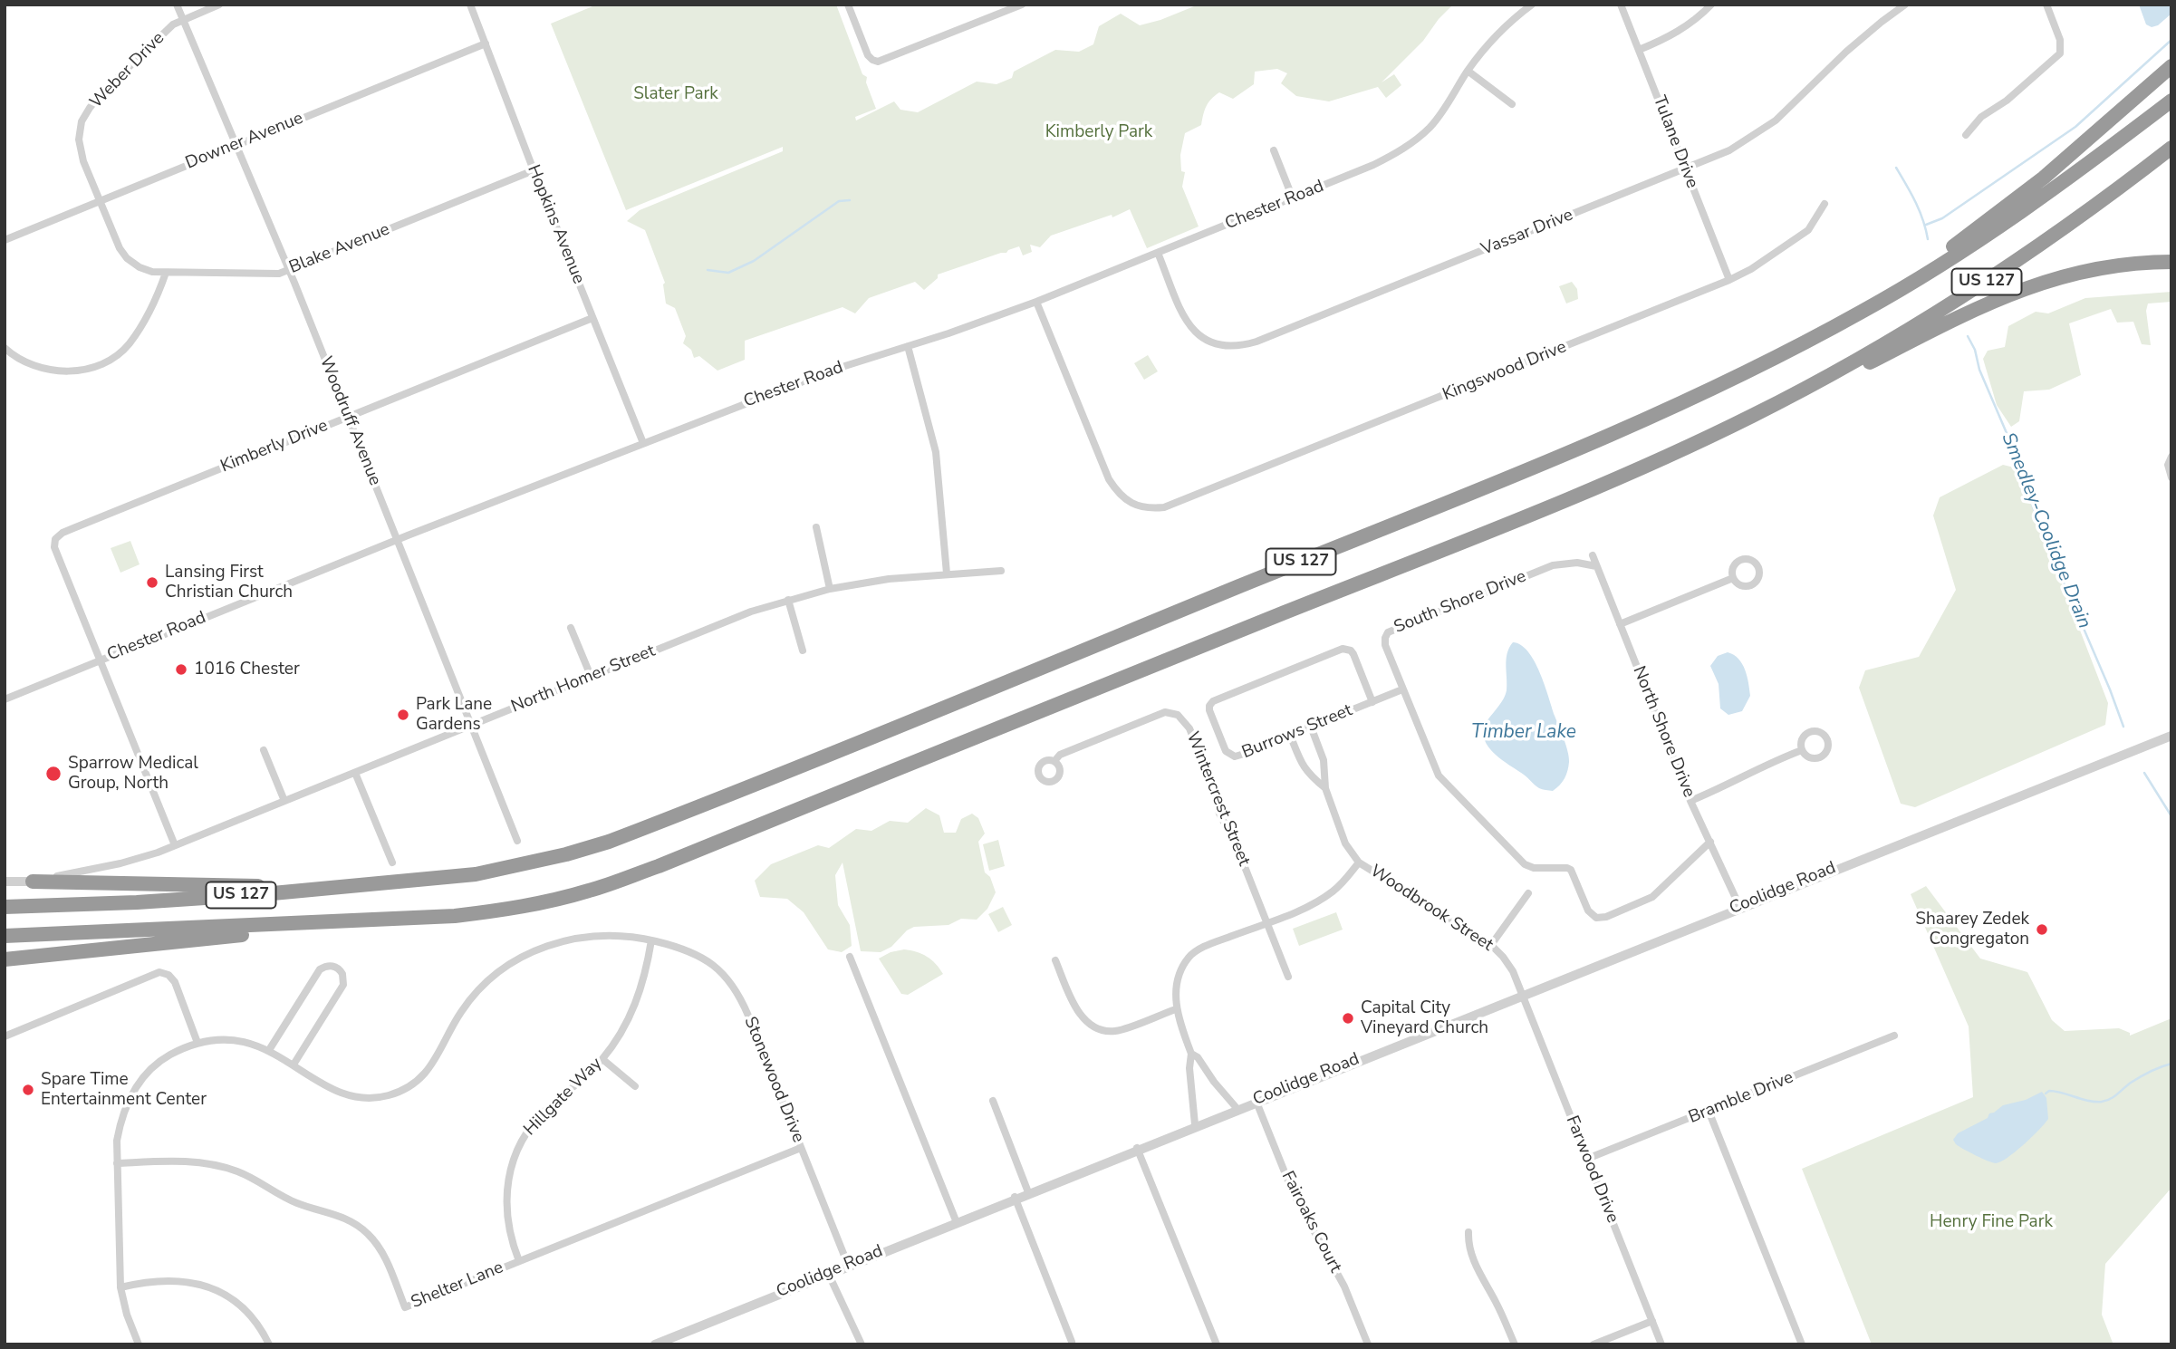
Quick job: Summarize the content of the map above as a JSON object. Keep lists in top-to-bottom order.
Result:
{
  "streets": {
    "highway": ["US 127"],
    "street": [
      "Weber Drive",
      "Downer Avenue",
      "Tulane Drive",
      "Chester Road",
      "Hopkins Avenue",
      "Vassar Drive",
      "Blake Avenue",
      "Kingswood Drive",
      "Woodruff Avenue",
      "Kimberly Drive",
      "South Shore Drive",
      "North Homer Street",
      "Burrows Street",
      "North Shore Drive",
      "Wintercrest Street",
      "Coolidge Road",
      "Woodbrook Street",
      "Stonewood Drive",
      "Hillgate Way",
      "Bramble Drive",
      "Farwood Drive",
      "Fairoaks Court",
      "Shelter Lane"
    ]
  },
  "crossings": [
    ["Weber Drive", "Downer Avenue"],
    ["Weber Drive", "Blake Avenue"],
    ["Weber Drive", "Woodruff Avenue"],
    ["Downer Avenue", "Hopkins Avenue"],
    ["Downer Avenue", "Blake Avenue"],
    ["Downer Avenue", "Woodruff Avenue"],
    ["Tulane Drive", "Vassar Drive"],
    ["Tulane Drive", "Kingswood Drive"],
    ["Chester Road", "Hopkins Avenue"],
    ["Chester Road", "Vassar Drive"],
    ["Chester Road", "Kingswood Drive"],
    ["Chester Road", "Woodruff Avenue"],
    ["Chester Road", "Kimberly Drive"],
    ["Hopkins Avenue", "Blake Avenue"],
    ["Hopkins Avenue", "Kimberly Drive"],
    ["Blake Avenue", "Woodruff Avenue"],
    ["Woodruff Avenue", "Kimberly Drive"],
    ["Woodruff Avenue", "North Homer Street"],
    ["South Shore Drive", "North Shore Drive"],
    ["Burrows Street", "Woodbrook Street"],
    ["North Shore Drive", "Coolidge Road"],
    ["Coolidge Road", "Woodbrook Street"],
    ["Coolidge Road", "Stonewood Drive"],
    ["Coolidge Road", "Farwood Drive"],
    ["Coolidge Road", "Fairoaks Court"],
    ["Woodbrook Street", "Farwood Drive"],
    ["Stonewood Drive", "Hillgate Way"],
    ["Stonewood Drive", "Shelter Lane"],
    ["Hillgate Way", "Shelter Lane"],
    ["Bramble Drive", "Farwood Drive"]
  ],
  "water": ["Smedley-Coolidge Drain", "Timber Lake"],
  "parks": ["Slater Park", "Kimberly Park", "Henry Fine Park"],
  "places": [
    "Lansing First Christian Church",
    "1016 Chester",
    "Park Lane Gardens",
    "Sparrow Medical Group, North",
    "Shaarey Zedek Congregaton",
    "Capital City Vineyard Church",
    "Spare Time Entertainment Center"
  ]
}
